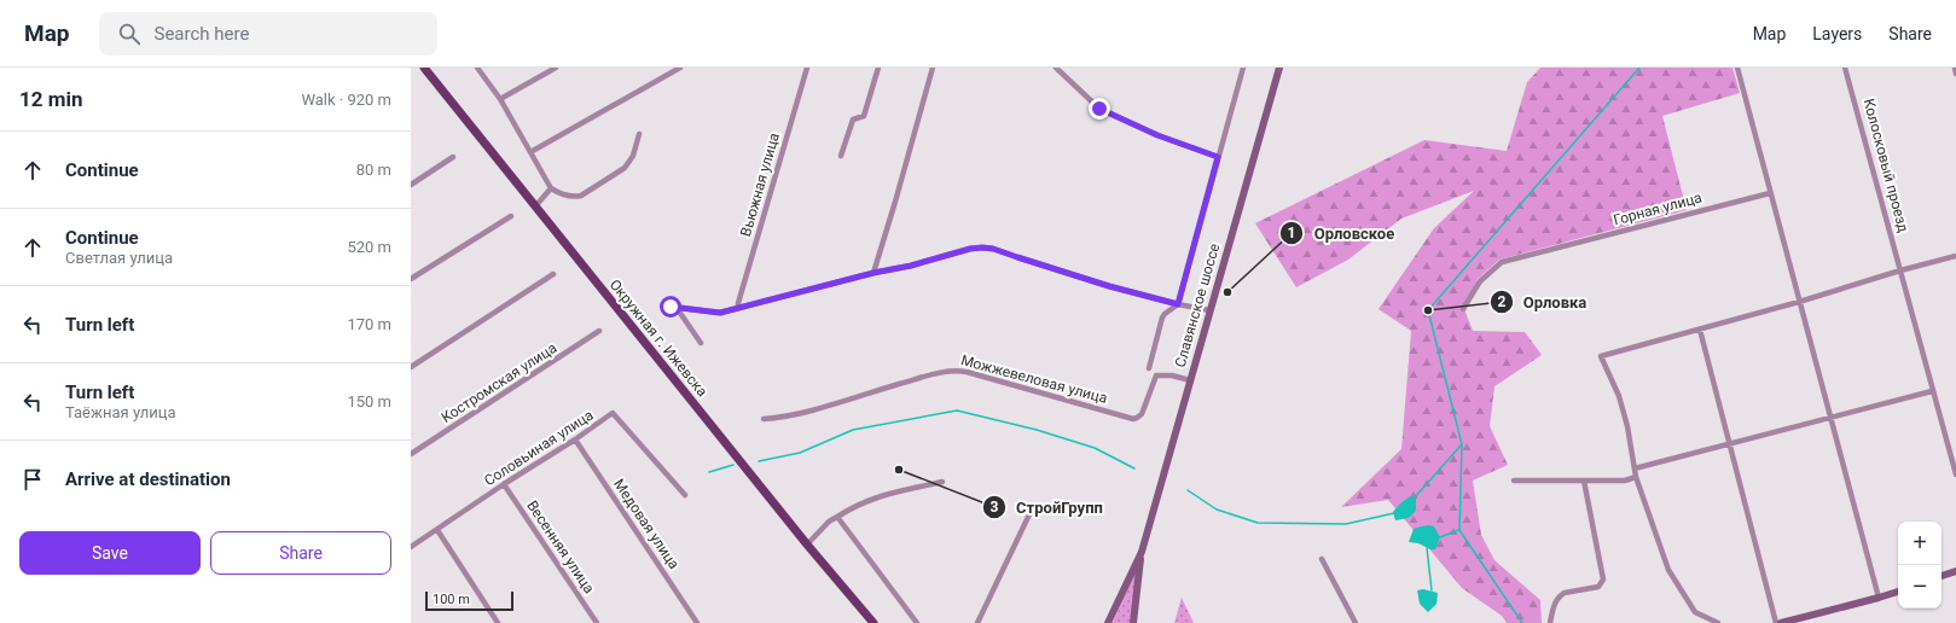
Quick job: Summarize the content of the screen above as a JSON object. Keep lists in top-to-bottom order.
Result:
{
  "streets": {
    "main road": ["Славянское шоссе", "Окружная г. Ижевска"],
    "street": [
      "Колосковый проезд",
      "Вьюжная улица",
      "Горная улица",
      "Можжевеловая улица",
      "Костромская улица",
      "Соловьиная улица",
      "Медовая улица",
      "Весенняя улица"
    ]
  },
  "crossings": [
    ["Славянское шоссе", "Можжевеловая улица"],
    ["Соловьиная улица", "Медовая улица"],
    ["Соловьиная улица", "Весенняя улица"]
  ],
  "places": ["Орловское", "Орловка", "СтройГрупп"],
  "scale_bar": "100 m",
  "page": {
    "header": "Map",
    "search": "Search here",
    "nav": ["Map", "Layers", "Share"],
    "heading": ["12 min", "Walk · 920 m"],
    "list": [
      ["Continue", "80 m"],
      ["Continue", "Светлая улица", "520 m"],
      ["Turn left", "170 m"],
      ["Turn left", "Таёжная улица", "150 m"],
      "Arrive at destination"
    ],
    "buttons": ["Save", "Share"],
    "map_buttons": ["+", "−"],
    "scale": "100 m"
  }
}
